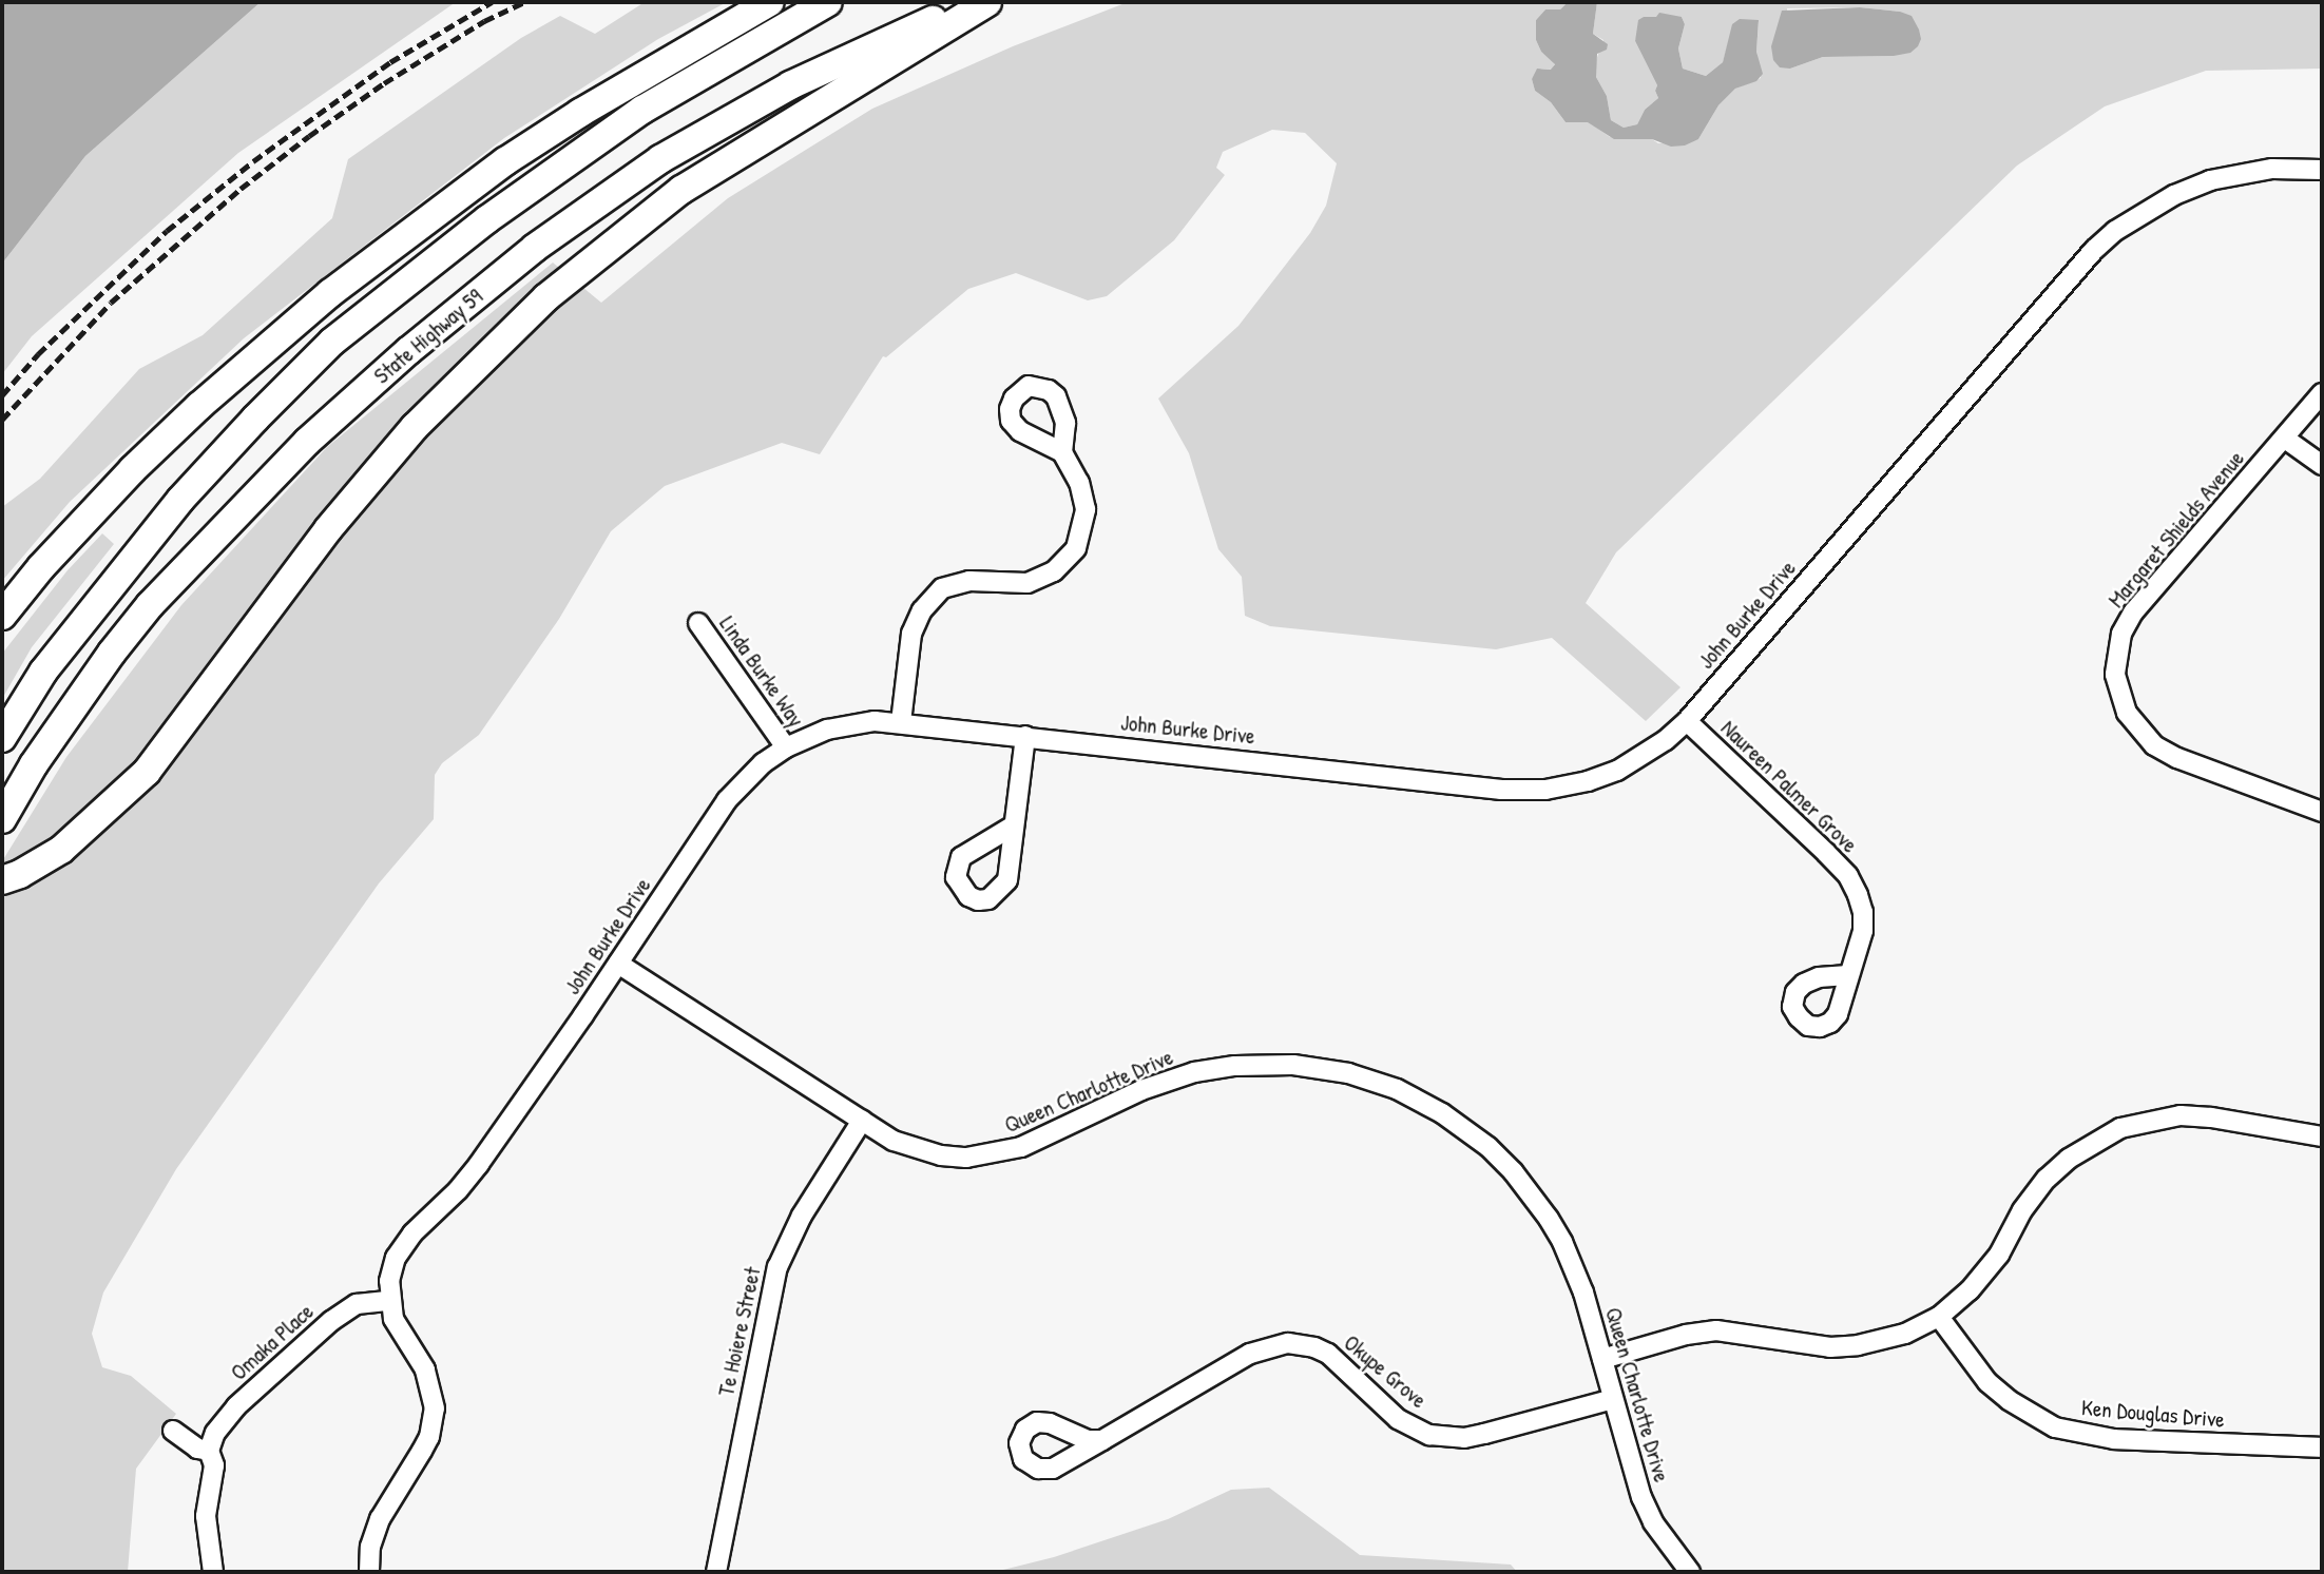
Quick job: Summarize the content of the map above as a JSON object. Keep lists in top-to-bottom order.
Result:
{
  "streets": {
    "main road": ["State Highway 59"],
    "street": [
      "Margaret Shields Avenue",
      "John Burke Drive",
      "Linda Burke Way",
      "Naureen Palmer Grove",
      "Queen Charlotte Drive",
      "Te Hoiere Street",
      "Omaka Place",
      "Okupe Grove",
      "Ken Douglas Drive"
    ]
  },
  "crossings": [
    ["John Burke Drive", "Linda Burke Way"],
    ["John Burke Drive", "Naureen Palmer Grove"],
    ["John Burke Drive", "Queen Charlotte Drive"],
    ["John Burke Drive", "Omaka Place"],
    ["Queen Charlotte Drive", "Te Hoiere Street"],
    ["Queen Charlotte Drive", "Okupe Grove"]
  ]
}
